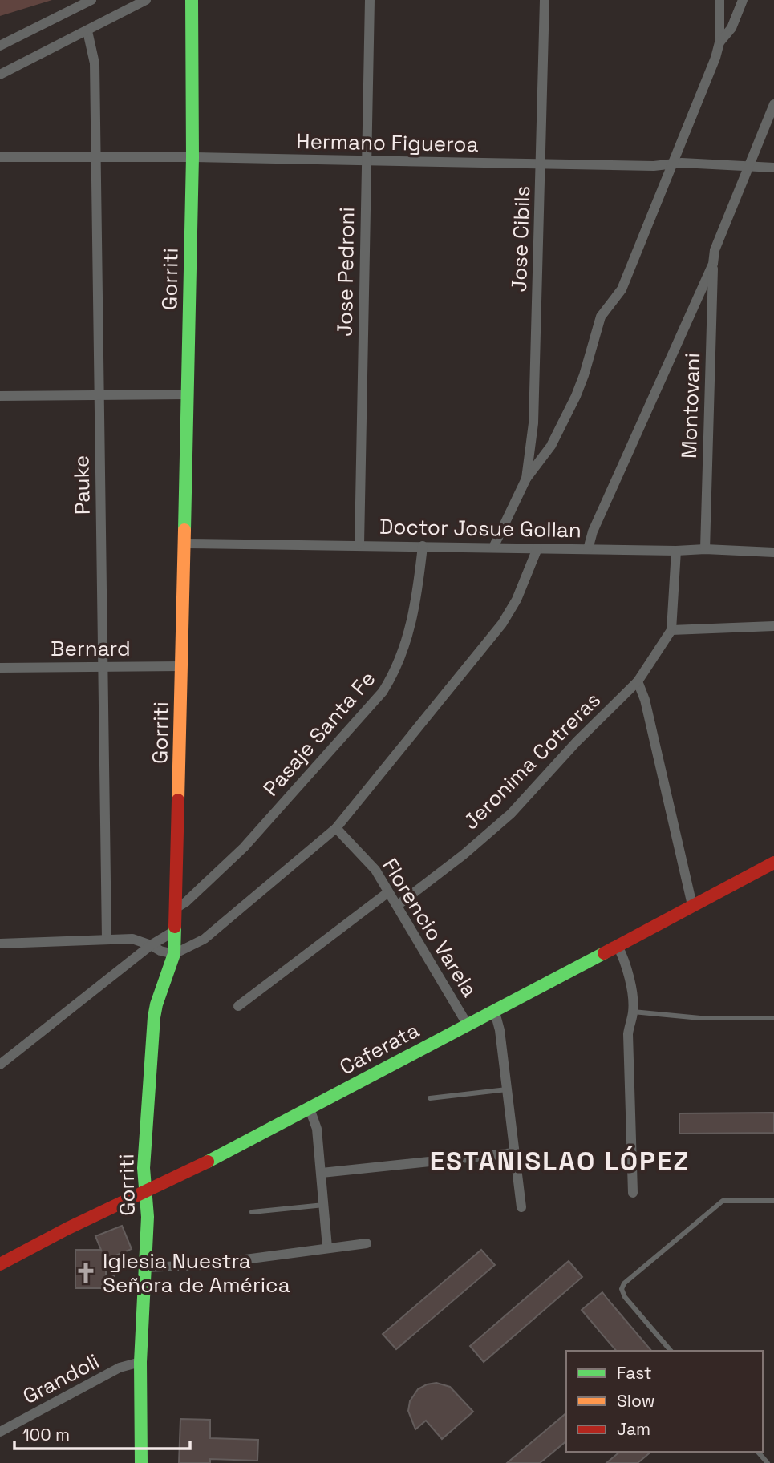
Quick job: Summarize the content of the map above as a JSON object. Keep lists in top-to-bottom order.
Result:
{
  "streets": {
    "street": [
      "Hermano Figueroa",
      "Jose Cibils",
      "Jose Pedroni",
      "Gorriti",
      "Montovani",
      "Pauke",
      "Doctor Josue Gollan",
      "Bernard",
      "Pasaje Santa Fe",
      "Jeronima Cotreras",
      "Florencio Varela",
      "Caferata",
      "Grandoli"
    ]
  },
  "crossings": [
    ["Hermano Figueroa", "Jose Cibils"],
    ["Hermano Figueroa", "Jose Pedroni"],
    ["Hermano Figueroa", "Gorriti"],
    ["Hermano Figueroa", "Pauke"],
    ["Jose Pedroni", "Doctor Josue Gollan"],
    ["Gorriti", "Doctor Josue Gollan"],
    ["Gorriti", "Bernard"],
    ["Gorriti", "Pasaje Santa Fe"],
    ["Gorriti", "Caferata"],
    ["Gorriti", "Grandoli"],
    ["Montovani", "Doctor Josue Gollan"],
    ["Pauke", "Bernard"],
    ["Doctor Josue Gollan", "Pasaje Santa Fe"],
    ["Jeronima Cotreras", "Florencio Varela"],
    ["Florencio Varela", "Caferata"]
  ],
  "districts": ["ESTANISLAO LÓPEZ"],
  "places": {
    "church": ["Iglesia Nuestra Señora de América"]
  },
  "legend": ["Fast", "Slow", "Jam"],
  "scale_bar": "100 m"
}
